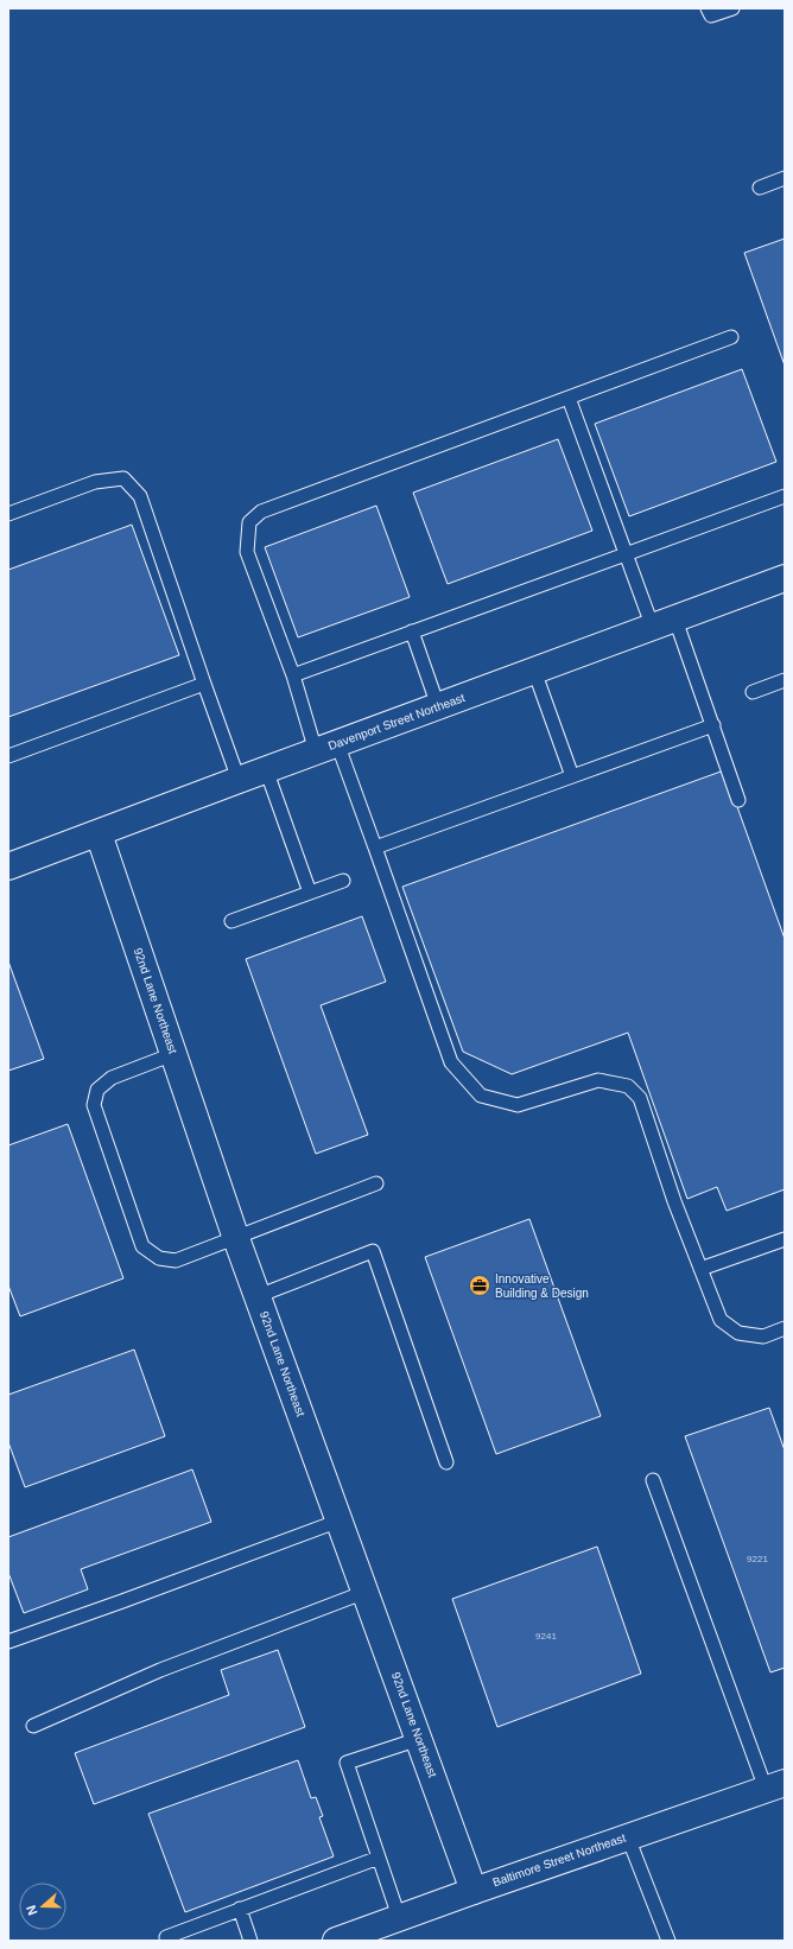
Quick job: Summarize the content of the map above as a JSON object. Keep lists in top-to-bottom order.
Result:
{
  "streets": {
    "street": ["Davenport Street Northeast", "92nd Lane Northeast", "Baltimore Street Northeast"]
  },
  "crossings": [
    ["Davenport Street Northeast", "92nd Lane Northeast"],
    ["92nd Lane Northeast", "Baltimore Street Northeast"]
  ],
  "places": {
    "office": ["Innovative Building & Design"]
  },
  "house_numbers": ["9221", "9241"],
  "north": "left"
}
